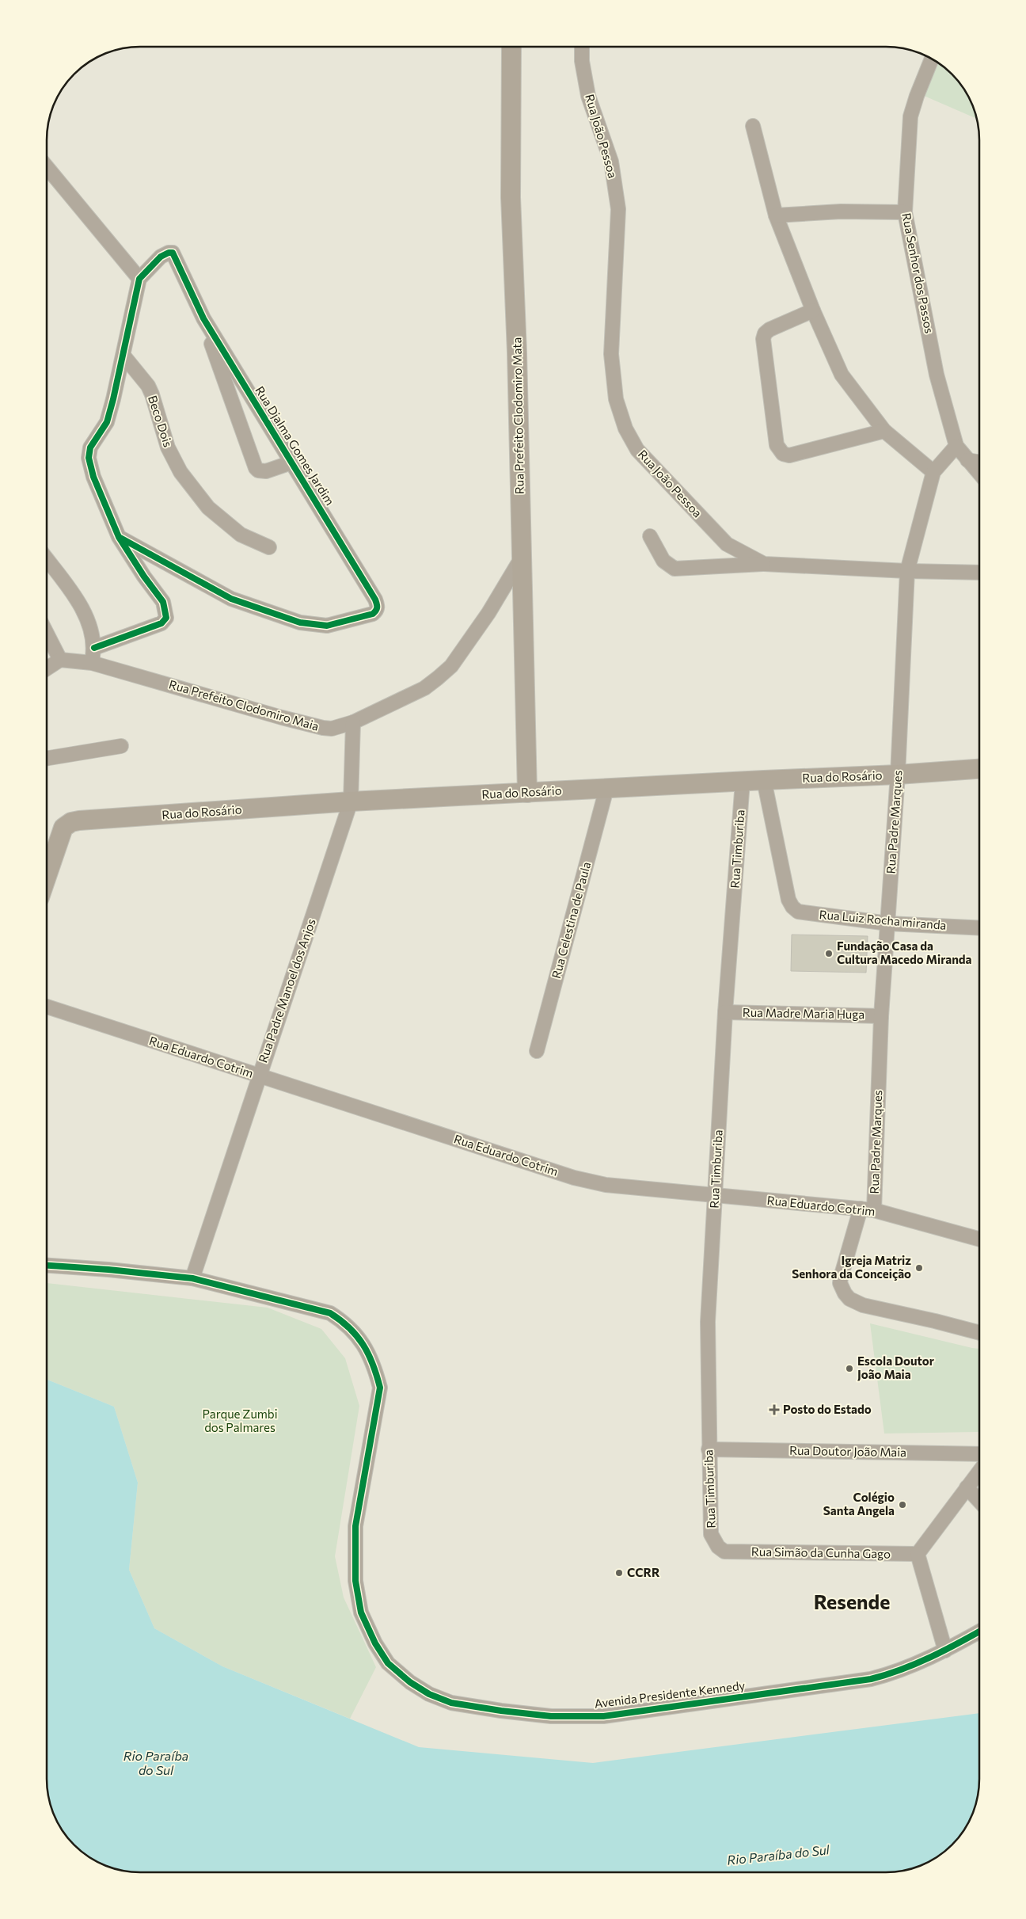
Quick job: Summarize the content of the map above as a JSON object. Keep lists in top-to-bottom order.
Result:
{
  "streets": {
    "street": [
      "Rua João Pessoa",
      "Rua Senhor dos Passos",
      "Rua Prefeito Clodomiro Mata",
      "Beco Dois",
      "Rua Djalma Gomes Jardim",
      "Rua Prefeito Clodomiro Maia",
      "Rua do Rosário",
      "Rua Padre Marques",
      "Rua Timburiba",
      "Rua Celestina de Paula",
      "Rua Luiz Rocha miranda",
      "Rua Padre Manoel dos Anjos",
      "Rua Madre Maria Huga",
      "Rua Eduardo Cotrim",
      "Rua Doutor João Maia",
      "Rua Simão da Cunha Gago",
      "Avenida Presidente Kennedy"
    ]
  },
  "crossings": [
    ["Rua João Pessoa", "Rua Padre Marques"],
    ["Rua Senhor dos Passos", "Rua Padre Marques"],
    ["Rua Prefeito Clodomiro Mata", "Rua Prefeito Clodomiro Maia"],
    ["Rua Prefeito Clodomiro Mata", "Rua do Rosário"],
    ["Rua Prefeito Clodomiro Maia", "Rua Padre Manoel dos Anjos"],
    ["Rua do Rosário", "Rua Padre Marques"],
    ["Rua do Rosário", "Rua Timburiba"],
    ["Rua do Rosário", "Rua Celestina de Paula"],
    ["Rua do Rosário", "Rua Luiz Rocha miranda"],
    ["Rua do Rosário", "Rua Padre Manoel dos Anjos"],
    ["Rua Padre Marques", "Rua Luiz Rocha miranda"],
    ["Rua Padre Marques", "Rua Madre Maria Huga"],
    ["Rua Padre Marques", "Rua Eduardo Cotrim"],
    ["Rua Timburiba", "Rua Madre Maria Huga"],
    ["Rua Timburiba", "Rua Eduardo Cotrim"],
    ["Rua Timburiba", "Rua Doutor João Maia"],
    ["Rua Timburiba", "Rua Simão da Cunha Gago"],
    ["Rua Padre Manoel dos Anjos", "Rua Eduardo Cotrim"],
    ["Rua Padre Manoel dos Anjos", "Avenida Presidente Kennedy"]
  ],
  "districts": ["Resende"],
  "water": ["Rio Paraíba do Sul"],
  "parks": ["Parque Zumbi dos Palmares"],
  "places": {
    "other": [
      "Fundação Casa da Cultura Macedo Miranda",
      "Igreja Matriz Senhora da Conceição",
      "Escola Doutor João Maia",
      "Colégio Santa Angela",
      "CCRR"
    ],
    "health": ["Posto do Estado"]
  }
}
